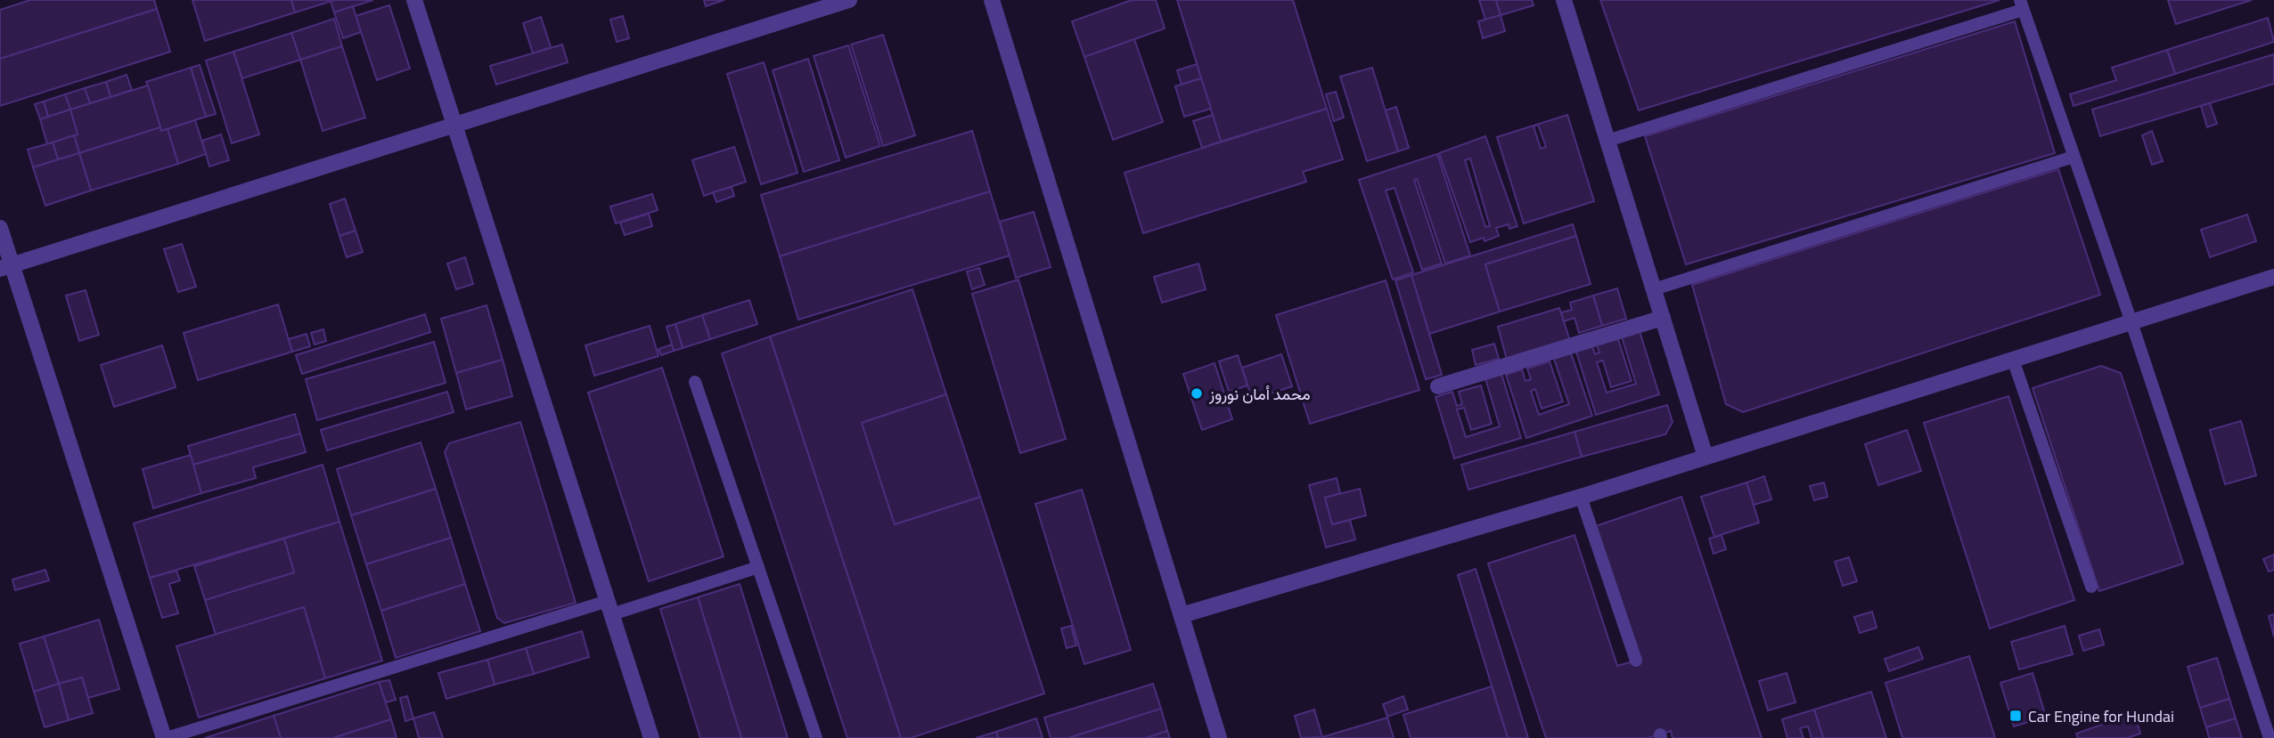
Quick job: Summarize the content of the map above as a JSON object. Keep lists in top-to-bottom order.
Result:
{
  "places": {
    "other": ["محمد أمان نوروز"],
    "transit": ["Car Engine for Hundai"]
  }
}
